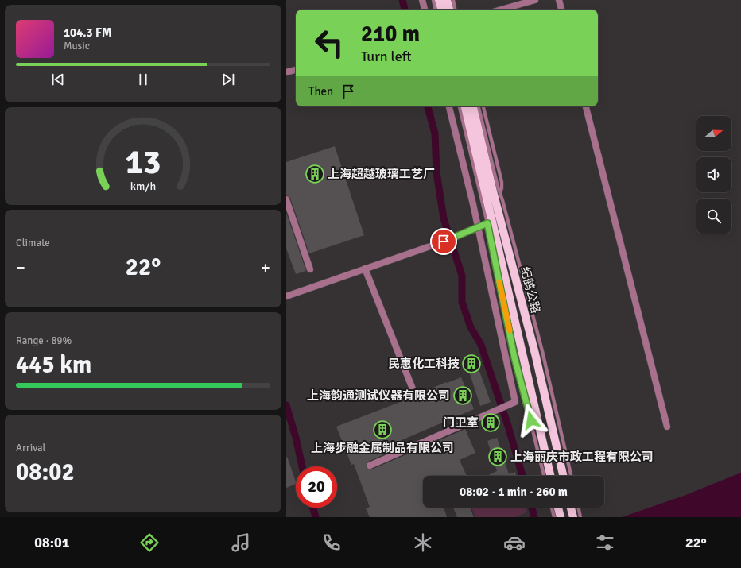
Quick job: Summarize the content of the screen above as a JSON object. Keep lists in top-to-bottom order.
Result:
{
  "streets": {
    "main road": ["纪鹤公路"]
  },
  "places": {
    "building": [
      "上海超越玻璃工艺厂",
      "民惠化工科技",
      "上海韵通测试仪器有限公司",
      "门卫室",
      "上海步融金属制品有限公司",
      "上海丽庆市政工程有限公司"
    ]
  },
  "north": "right",
  "page": {
    "turn": ["210 m", "Turn left"],
    "song": ["104.3 FM", "Music"],
    "then": "Then",
    "tile": [
      "Climate",
      ["Range · 89%", "445 km"],
      ["Arrival", "08:02"]
    ],
    "heat": ["−", "22°", "+"],
    "limit": "20",
    "trip": "08:02 · 1 min · 260 m",
    "tabs": ["08:01", "22°"],
    "gauge": ["13", "km/h"]
  }
}
